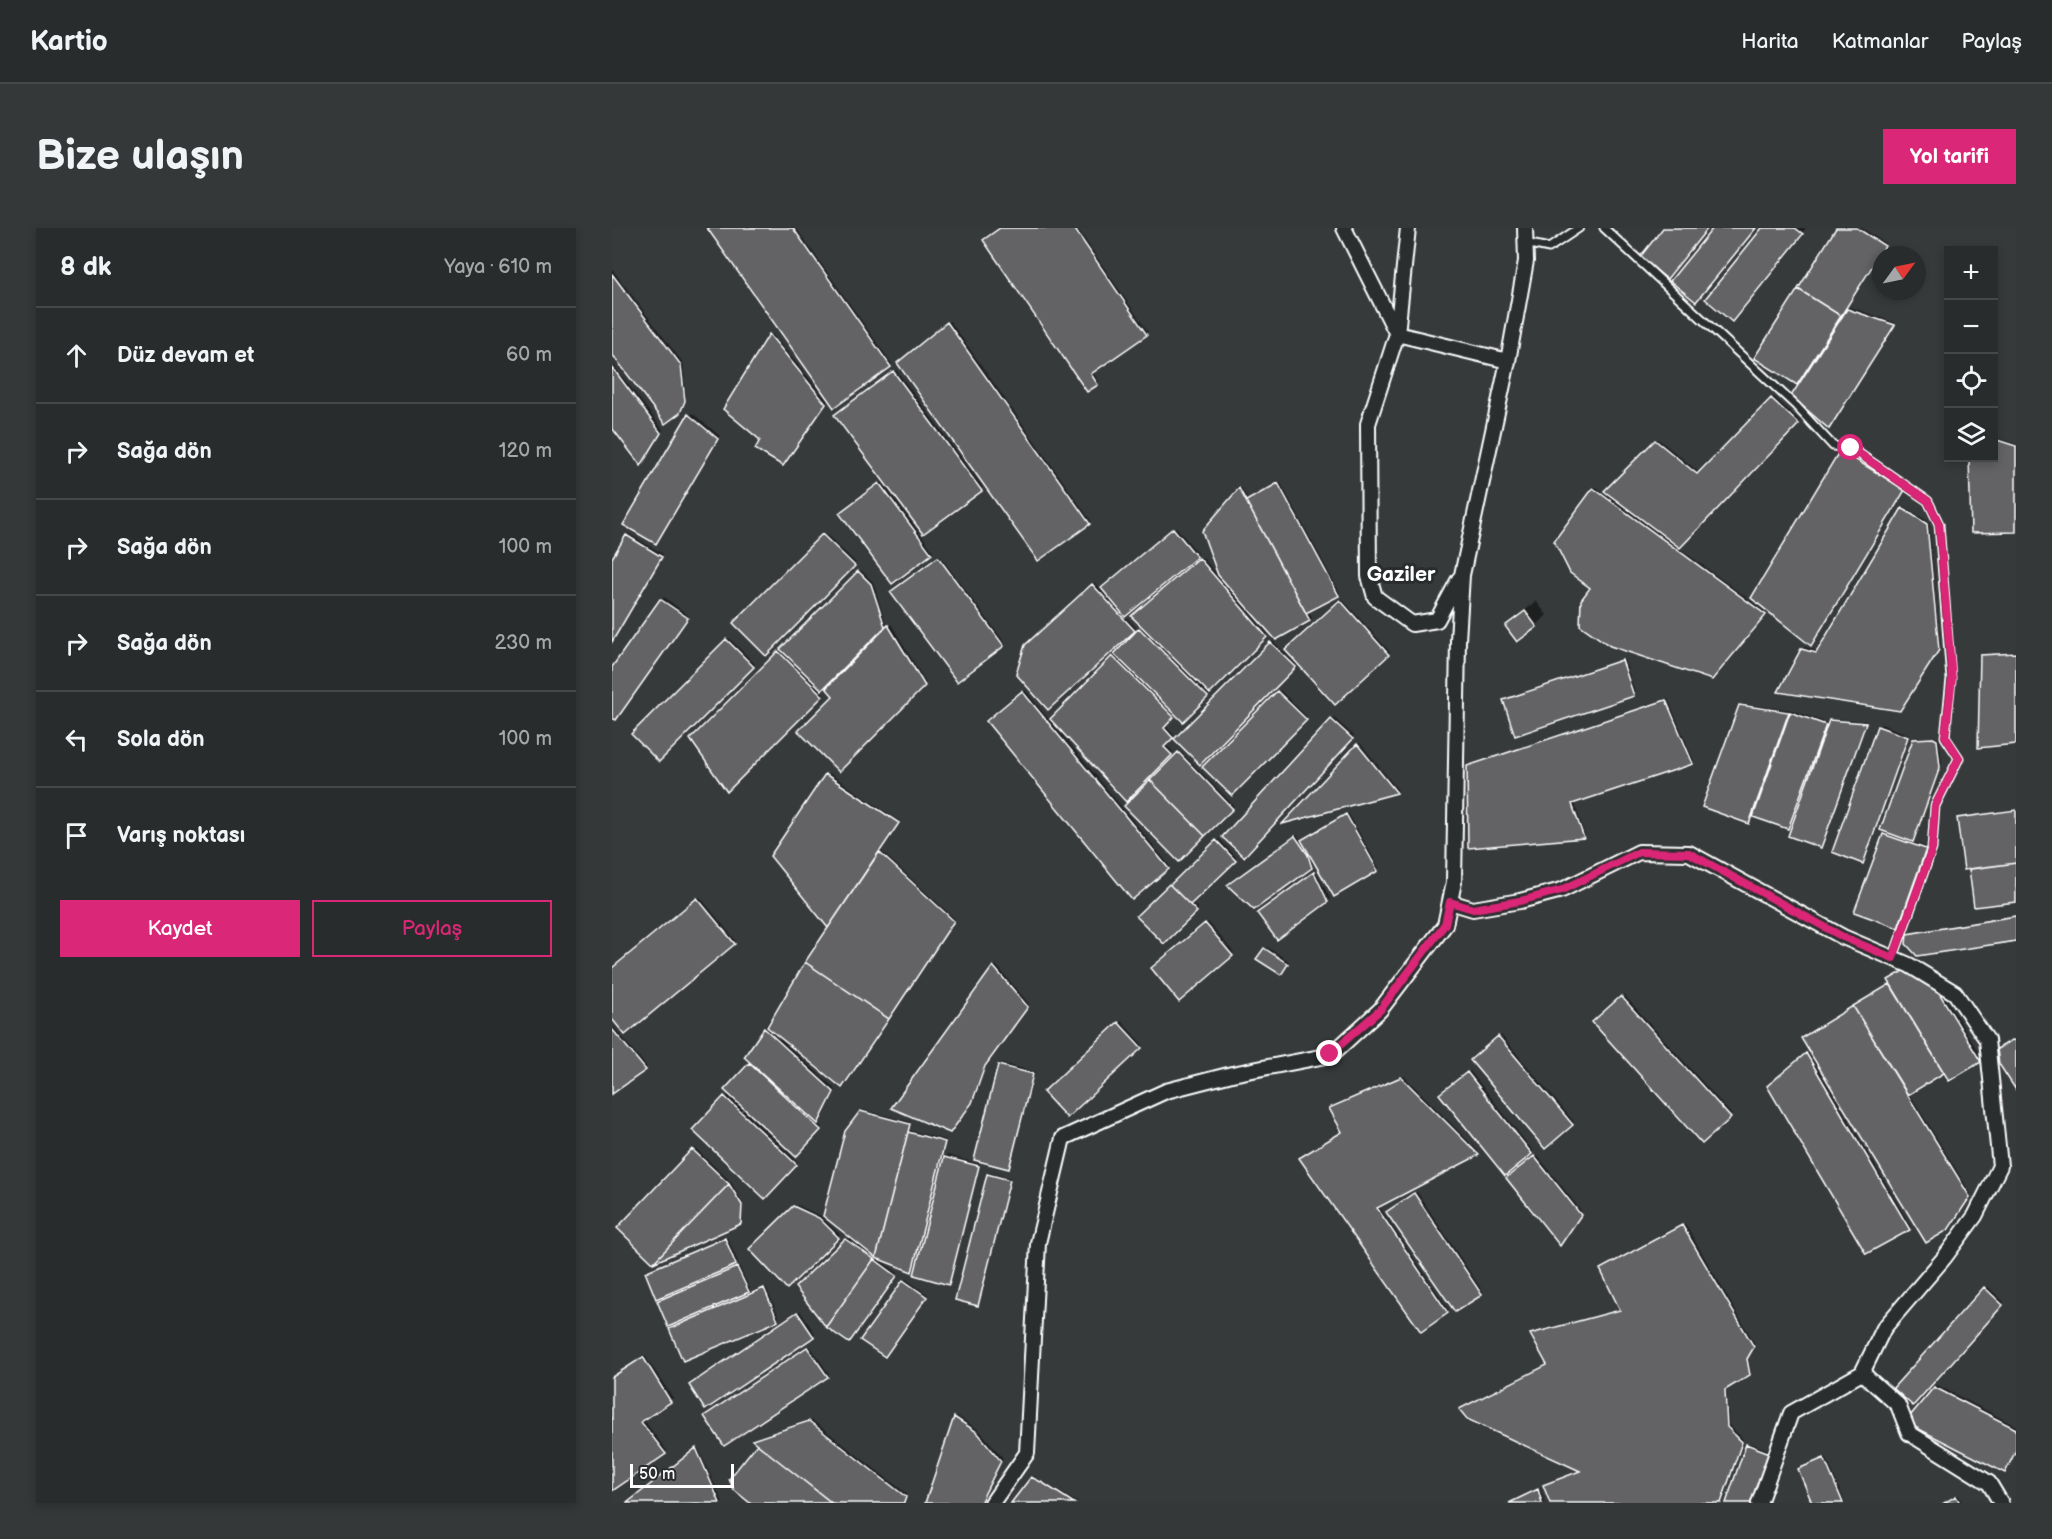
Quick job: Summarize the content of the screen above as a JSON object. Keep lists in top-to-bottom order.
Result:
{
  "districts": ["Gaziler"],
  "scale_bar": "50 m",
  "north": "top right",
  "page": {
    "header": "Kartio",
    "nav": ["Harita", "Katmanlar", "Paylaş"],
    "buttons": [
      "Yol tarifi",
      ["Kaydet", "Paylaş"]
    ],
    "title": "Bize ulaşın",
    "heading": ["8 dk", "Yaya · 610 m"],
    "map_buttons": ["+", "−"],
    "list": [
      ["Düz devam et", "60 m"],
      ["Sağa dön", "120 m"],
      ["Sağa dön", "100 m"],
      ["Sağa dön", "230 m"],
      ["Sola dön", "100 m"],
      "Varış noktası"
    ],
    "scale": "50 m"
  }
}
